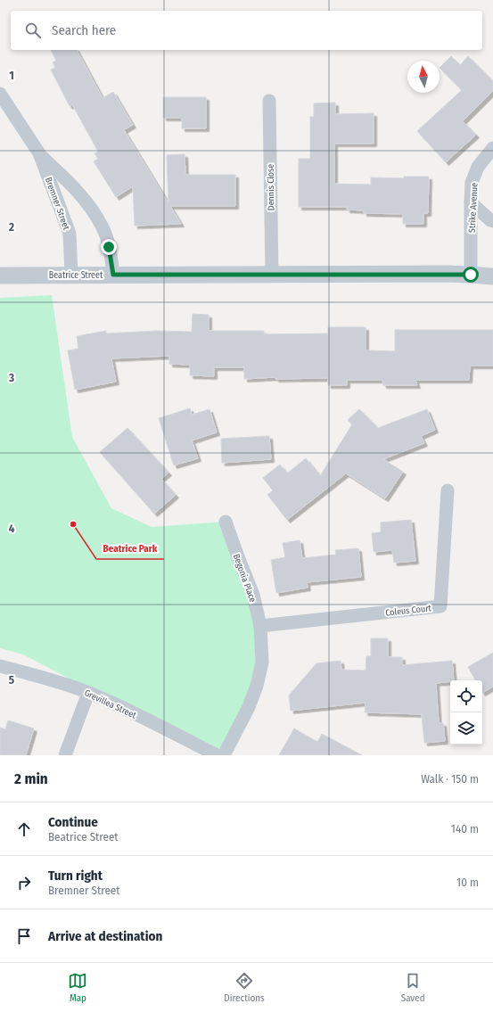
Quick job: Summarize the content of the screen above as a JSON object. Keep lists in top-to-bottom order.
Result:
{
  "streets": {
    "street": [
      "Dennis Close",
      "Bremner Street",
      "Strike Avenue",
      "Beatrice Street",
      "Begonia Place",
      "Coleus Court",
      "Grevillea Street"
    ]
  },
  "crossings": [
    ["Dennis Close", "Beatrice Street"],
    ["Bremner Street", "Beatrice Street"],
    ["Strike Avenue", "Beatrice Street"],
    ["Begonia Place", "Coleus Court"]
  ],
  "places": ["Beatrice Park"],
  "north": "top",
  "page": {
    "search": "Search here",
    "heading": ["2 min", "Walk · 150 m"],
    "list": [
      ["Continue", "Beatrice Street", "140 m"],
      ["Turn right", "Bremner Street", "10 m"],
      "Arrive at destination"
    ],
    "nav": ["Map", "Directions", "Saved"]
  },
  "grid": {
    "rows": [
      "1",
      "2",
      "3",
      "4",
      "5"
    ]
  }
}
